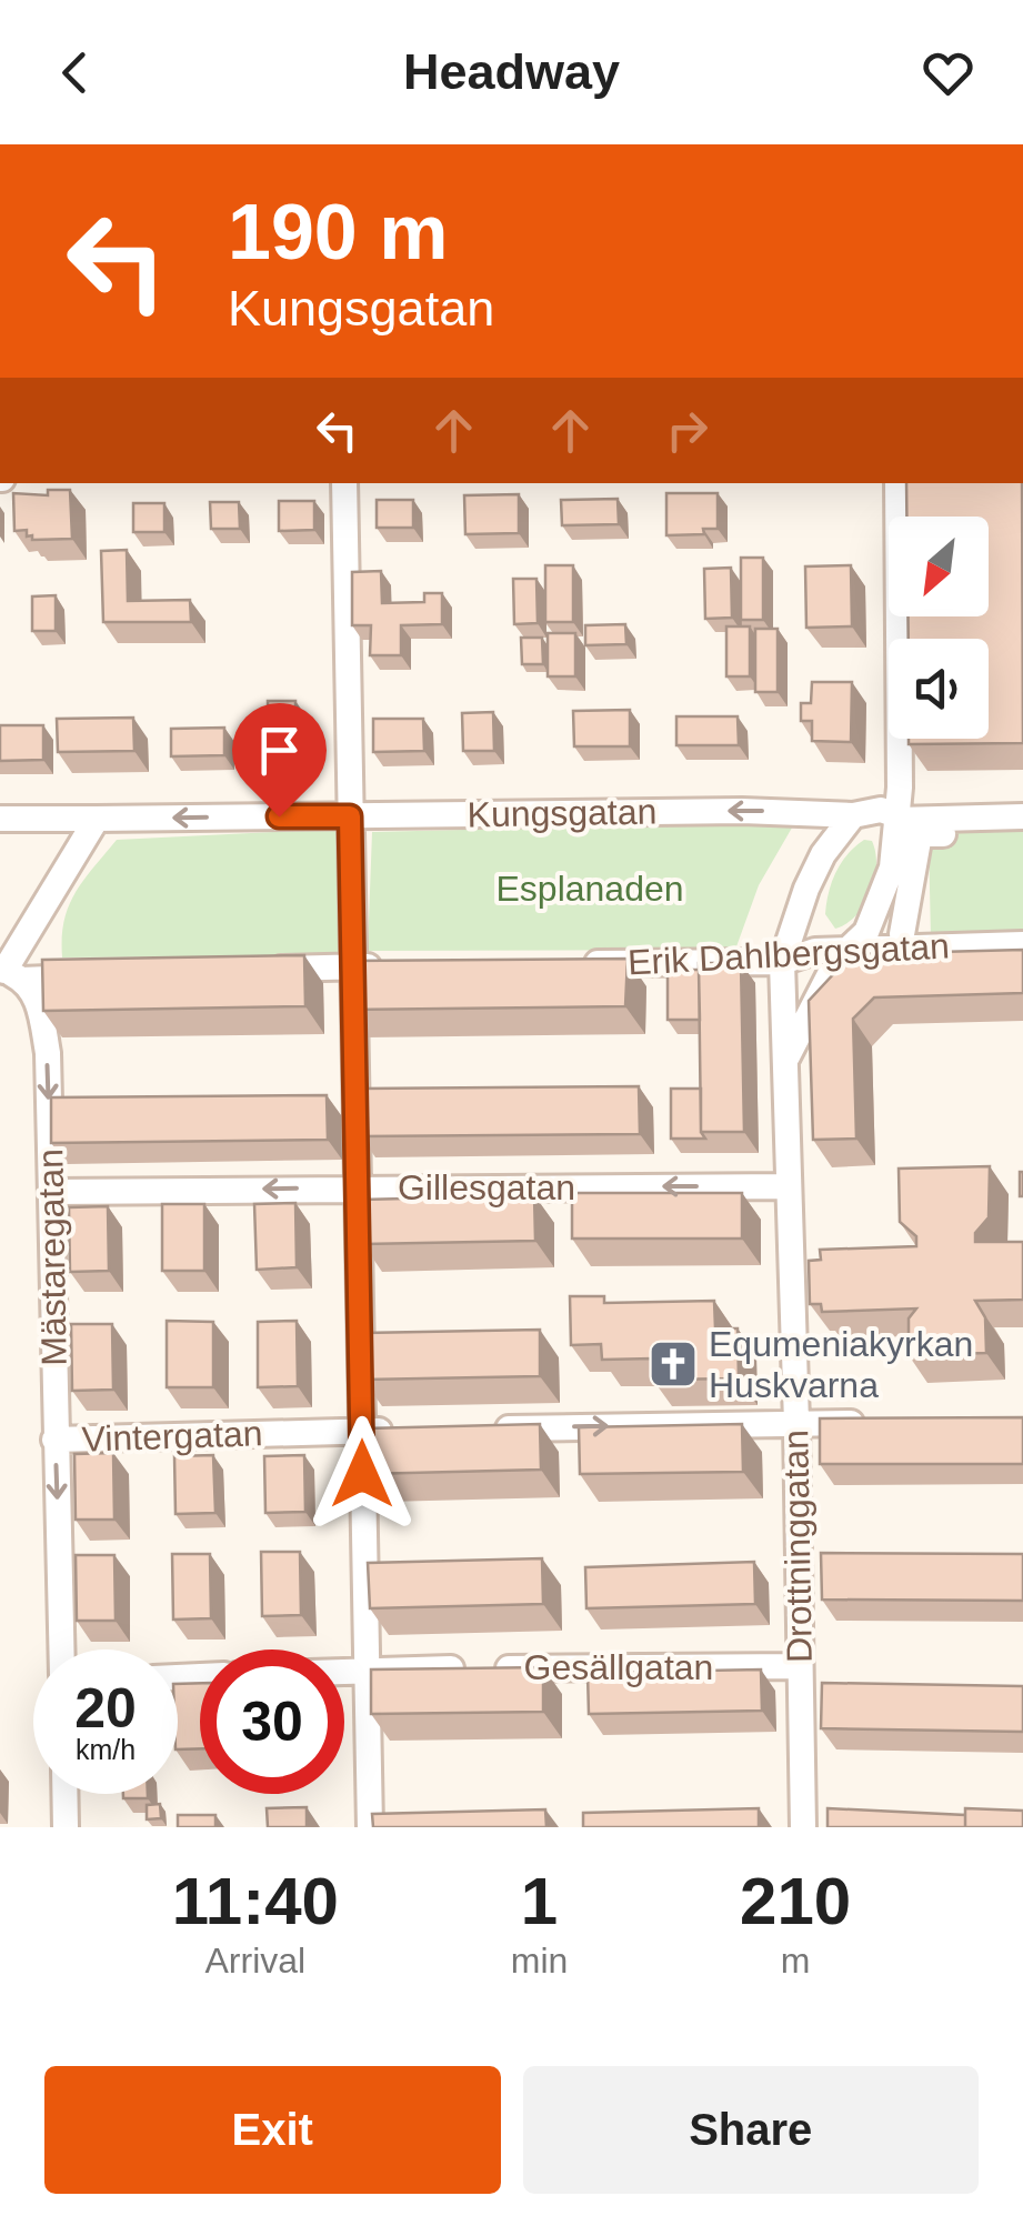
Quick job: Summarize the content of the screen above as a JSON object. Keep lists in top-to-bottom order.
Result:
{
  "streets": {
    "street": [
      "Kungsgatan",
      "Erik Dahlbergsgatan",
      "Gillesgatan",
      "Mästaregatan",
      "Vintergatan",
      "Drottninggatan",
      "Gesällgatan"
    ]
  },
  "crossings": [
    ["Kungsgatan", "Drottninggatan"],
    ["Erik Dahlbergsgatan", "Drottninggatan"],
    ["Gillesgatan", "Mästaregatan"],
    ["Gillesgatan", "Drottninggatan"],
    ["Mästaregatan", "Vintergatan"],
    ["Drottninggatan", "Gesällgatan"]
  ],
  "one_way": ["Kungsgatan", "Gillesgatan", "Mästaregatan"],
  "parks": ["Esplanaden"],
  "places": {
    "church": ["Equmeniakyrkan Huskvarna"]
  },
  "north": "bottom left",
  "page": {
    "header": "Headway",
    "turn": ["190 m", "Kungsgatan"],
    "speed": "20 km/h",
    "limit": "30",
    "eta": [
      "11:40",
      "Arrival",
      "1",
      "min",
      "210",
      "m"
    ],
    "buttons": ["Exit", "Share"]
  }
}
